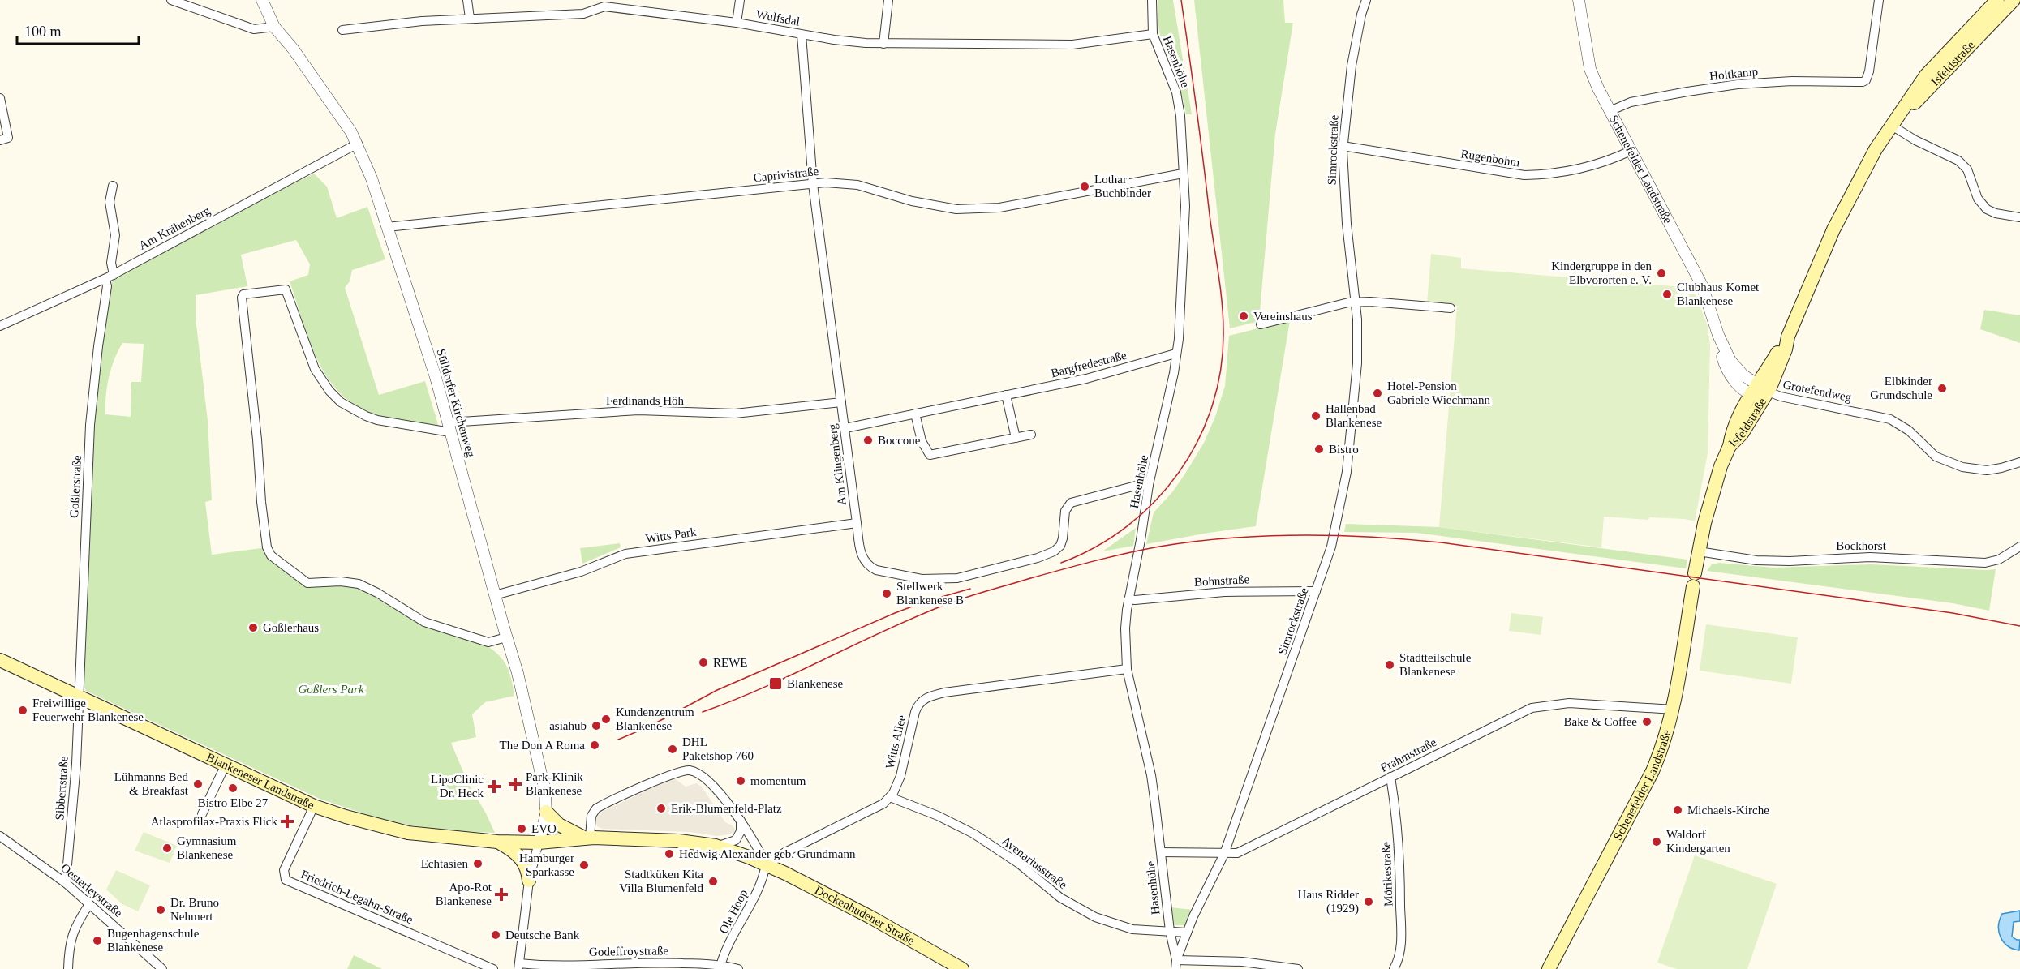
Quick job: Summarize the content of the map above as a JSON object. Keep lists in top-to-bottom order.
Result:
{
  "streets": {
    "main road": [
      "Isfeldstraße",
      "Schenefelder Landstraße",
      "Blankeneser Landstraße",
      "Dockenhudener Straße"
    ],
    "street": [
      "Wulfsdal",
      "Hasenhöhe",
      "Holtkamp",
      "Simrockstraße",
      "Rugenbohm",
      "Caprivistraße",
      "Am Krähenberg",
      "Bargfredestraße",
      "Grotefendweg",
      "Ferdinands Höh",
      "Sülldorfer Kirchenweg",
      "Am Klingenberg",
      "Goßlerstraße",
      "Witts Park",
      "Bockhorst",
      "Bohnstraße",
      "Witts Allee",
      "Frahmstraße",
      "Sibbertstraße",
      "Avenariusstraße",
      "Mörikestraße",
      "Oesterleystraße",
      "Friedrich-Legahn-Straße",
      "Ole Hoop",
      "Godeffroystraße"
    ]
  },
  "crossings": [
    ["Wulfsdal", "Hasenhöhe"],
    ["Wulfsdal", "Am Klingenberg"],
    ["Hasenhöhe", "Simrockstraße"],
    ["Hasenhöhe", "Caprivistraße"],
    ["Hasenhöhe", "Bargfredestraße"],
    ["Hasenhöhe", "Am Klingenberg"],
    ["Hasenhöhe", "Bohnstraße"],
    ["Hasenhöhe", "Witts Allee"],
    ["Hasenhöhe", "Frahmstraße"],
    ["Hasenhöhe", "Avenariusstraße"],
    ["Isfeldstraße", "Schenefelder Landstraße"],
    ["Isfeldstraße", "Grotefendweg"],
    ["Holtkamp", "Schenefelder Landstraße"],
    ["Simrockstraße", "Rugenbohm"],
    ["Simrockstraße", "Bohnstraße"],
    ["Simrockstraße", "Frahmstraße"],
    ["Rugenbohm", "Schenefelder Landstraße"],
    ["Schenefelder Landstraße", "Grotefendweg"],
    ["Schenefelder Landstraße", "Bockhorst"],
    ["Schenefelder Landstraße", "Frahmstraße"],
    ["Caprivistraße", "Sülldorfer Kirchenweg"],
    ["Caprivistraße", "Am Klingenberg"],
    ["Am Krähenberg", "Sülldorfer Kirchenweg"],
    ["Am Krähenberg", "Goßlerstraße"],
    ["Bargfredestraße", "Am Klingenberg"],
    ["Ferdinands Höh", "Sülldorfer Kirchenweg"],
    ["Ferdinands Höh", "Am Klingenberg"],
    ["Sülldorfer Kirchenweg", "Witts Park"],
    ["Sülldorfer Kirchenweg", "Blankeneser Landstraße"],
    ["Am Klingenberg", "Witts Park"],
    ["Goßlerstraße", "Blankeneser Landstraße"],
    ["Goßlerstraße", "Sibbertstraße"],
    ["Witts Allee", "Avenariusstraße"],
    ["Witts Allee", "Ole Hoop"],
    ["Witts Allee", "Dockenhudener Straße"],
    ["Frahmstraße", "Mörikestraße"],
    ["Blankeneser Landstraße", "Sibbertstraße"],
    ["Blankeneser Landstraße", "Friedrich-Legahn-Straße"],
    ["Sibbertstraße", "Oesterleystraße"],
    ["Ole Hoop", "Dockenhudener Straße"],
    ["Ole Hoop", "Godeffroystraße"]
  ],
  "parks": ["Goßlers Park"],
  "places": {
    "other": [
      "Lothar Buchbinder",
      "Kindergruppe in den Elbvororten e. V.",
      "Clubhaus Komet Blankenese",
      "Vereinshaus",
      "Elbkinder Grundschule",
      "Hotel-Pension Gabriele Wiechmann",
      "Hallenbad Blankenese",
      "Boccone",
      "Bistro",
      "Stellwerk Blankenese B",
      "Goßlerhaus",
      "REWE",
      "Stadtteilschule Blankenese",
      "Freiwillige Feuerwehr Blankenese",
      "Kundenzentrum Blankenese",
      "Bake & Coffee",
      "asiahub",
      "The Don A Roma",
      "DHL Paketshop 760",
      "momentum",
      "Lühmanns Bed & Breakfast",
      "Bistro Elbe 27",
      "Erik-Blumenfeld-Platz",
      "Michaels-Kirche",
      "EVO",
      "Waldorf Kindergarten",
      "Gymnasium Blankenese",
      "Hedwig Alexander geb. Grundmann",
      "Echtasien",
      "Hamburger Sparkasse",
      "Stadtküken Kita Villa Blumenfeld",
      "Haus Ridder (1929)",
      "Dr. Bruno Nehmert",
      "Deutsche Bank",
      "Bugenhagenschule Blankenese"
    ],
    "transit": ["Blankenese"],
    "health": [
      "Park-Klinik Blankenese",
      "LipoClinic Dr. Heck",
      "Atlasprofilax-Praxis Flick",
      "Apo-Rot Blankenese"
    ]
  },
  "scale_bar": "100 m"
}
